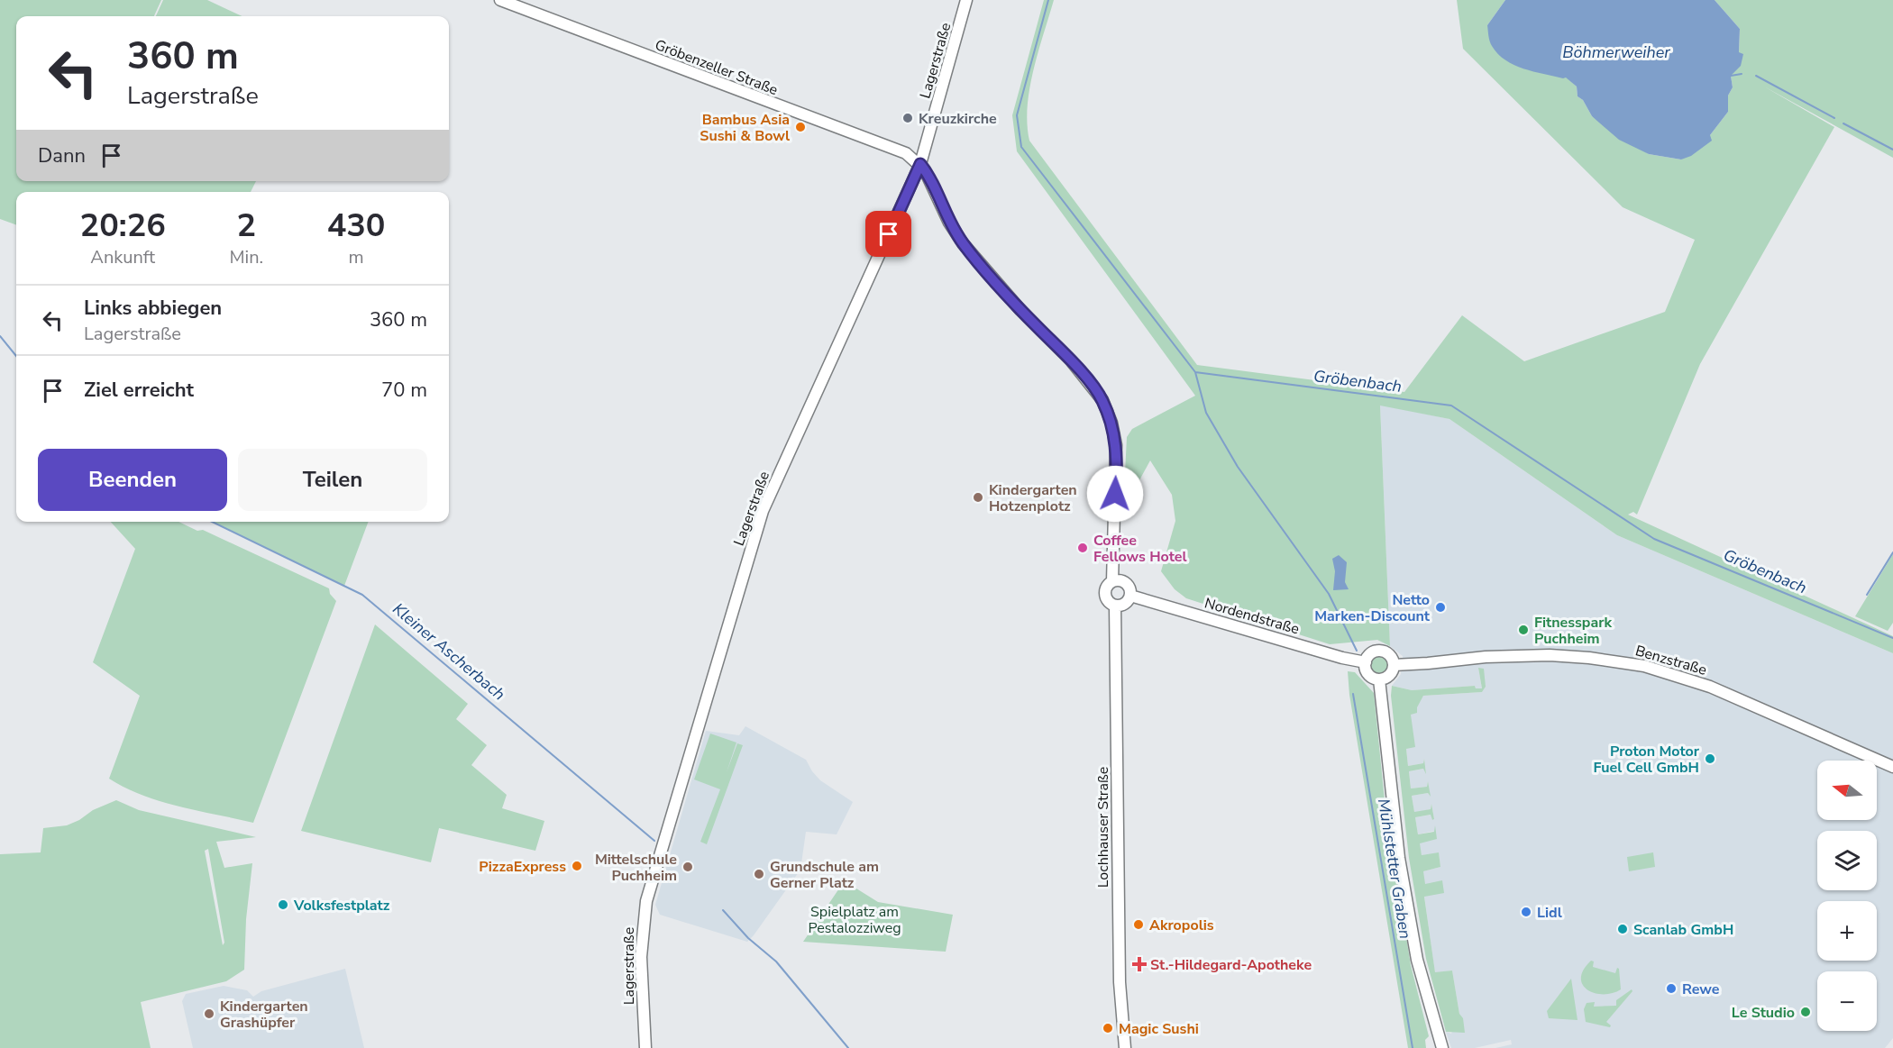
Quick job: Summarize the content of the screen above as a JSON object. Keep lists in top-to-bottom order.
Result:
{
  "streets": {
    "street": [
      "Lagerstraße",
      "Gröbenzeller Straße",
      "Nordendstraße",
      "Benzstraße",
      "Lochhauser Straße"
    ]
  },
  "crossings": [
    ["Lagerstraße", "Gröbenzeller Straße"],
    ["Lagerstraße", "Lochhauser Straße"],
    ["Gröbenzeller Straße", "Lochhauser Straße"],
    ["Nordendstraße", "Benzstraße"],
    ["Nordendstraße", "Lochhauser Straße"]
  ],
  "water": [
    "Böhmerweiher",
    "Gröbenbach",
    "Kleiner Ascherbach",
    "Mühlstetter Graben"
  ],
  "parks": ["Spielplatz am Pestalozziweg"],
  "places": {
    "other": [
      "Kreuzkirche",
      "Bambus Asia Sushi & Bowl",
      "Kindergarten Hotzenplotz",
      "Coffee Fellows Hotel",
      "Netto Marken-Discount",
      "Fitnesspark Puchheim",
      "Proton Motor Fuel Cell GmbH",
      "PizzaExpress",
      "Mittelschule Puchheim",
      "Grundschule am Gerner Platz",
      "Volksfestplatz",
      "Lidl",
      "Akropolis",
      "Scanlab GmbH",
      "Rewe",
      "Le Studio",
      "Kindergarten Grashüpfer",
      "Magic Sushi"
    ],
    "health": ["St.-Hildegard-Apotheke"]
  },
  "north": "left",
  "page": {
    "turn": ["360 m", "Lagerstraße"],
    "then": "Dann",
    "eta": [
      "20:26",
      "Ankunft",
      "2",
      "Min.",
      "430",
      "m"
    ],
    "list": [
      {
        "name": "Links abbiegen",
        "note": "Lagerstraße",
        "value": "360 m"
      },
      {
        "name": "Ziel erreicht",
        "value": "70 m"
      }
    ],
    "buttons": ["Beenden", "Teilen"],
    "map_buttons": ["+", "−"]
  }
}
